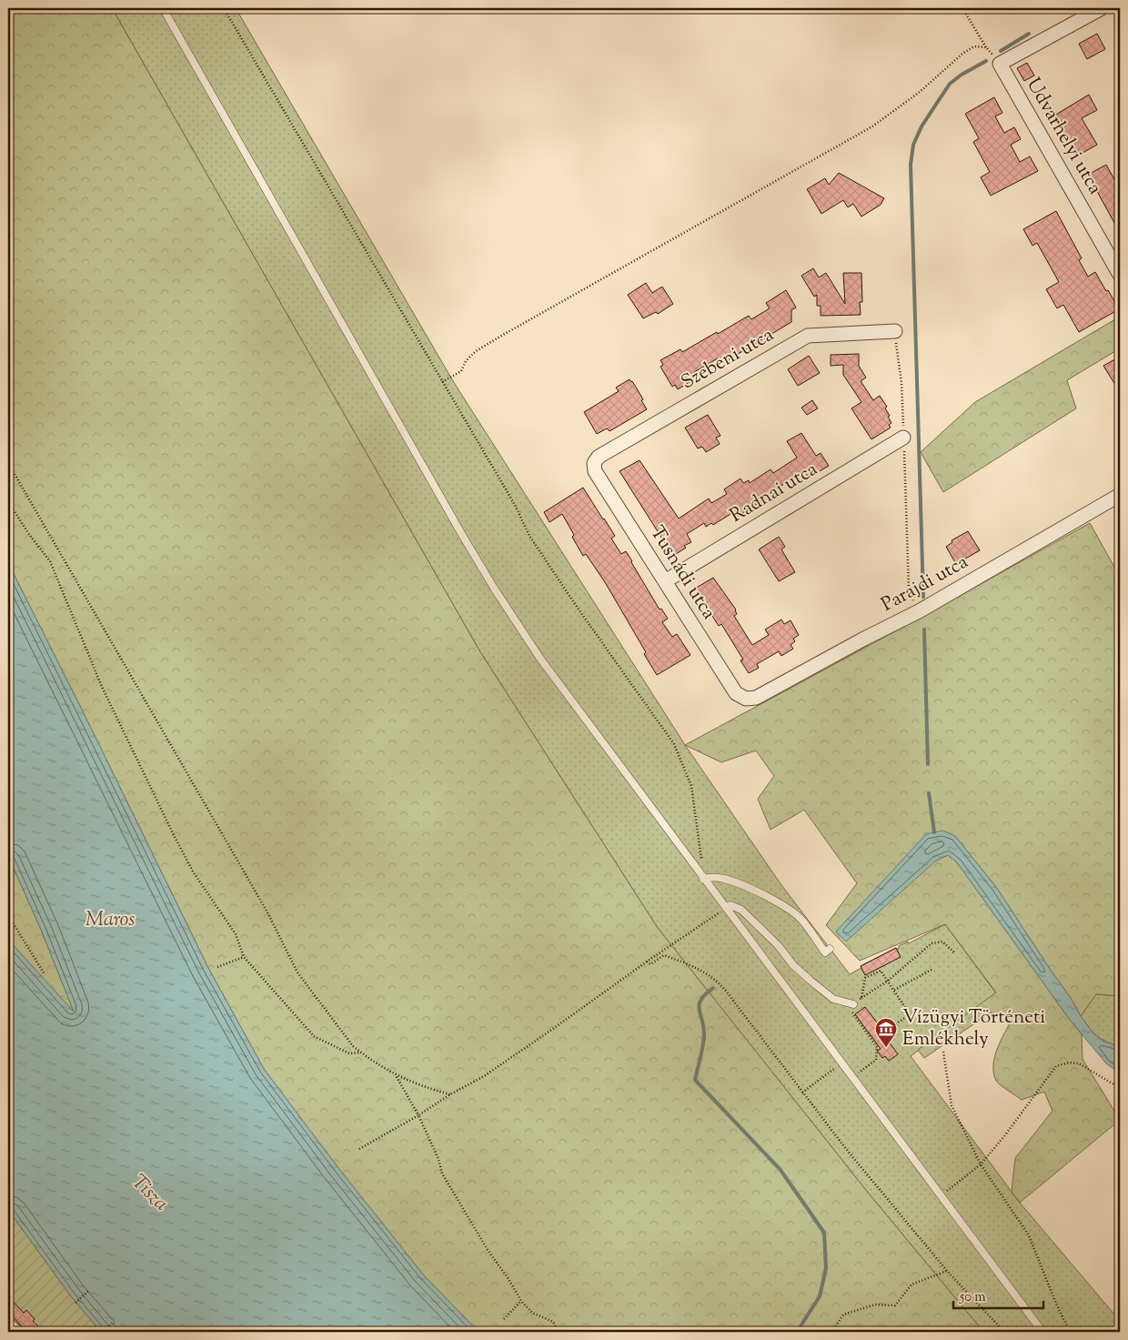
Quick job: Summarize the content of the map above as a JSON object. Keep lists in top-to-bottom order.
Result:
{
  "streets": {
    "street": [
      "Udvarhelyi utca",
      "Szebeni utca",
      "Radnai utca",
      "Tusnádi utca",
      "Parajdi utca"
    ]
  },
  "crossings": [
    ["Szebeni utca", "Tusnádi utca"],
    ["Radnai utca", "Tusnádi utca"],
    ["Tusnádi utca", "Parajdi utca"]
  ],
  "water": ["Maros", "Tisza"],
  "places": {
    "museum": ["Vízügyi Történeti Emlékhely"]
  },
  "scale_bar": "50 m"
}
